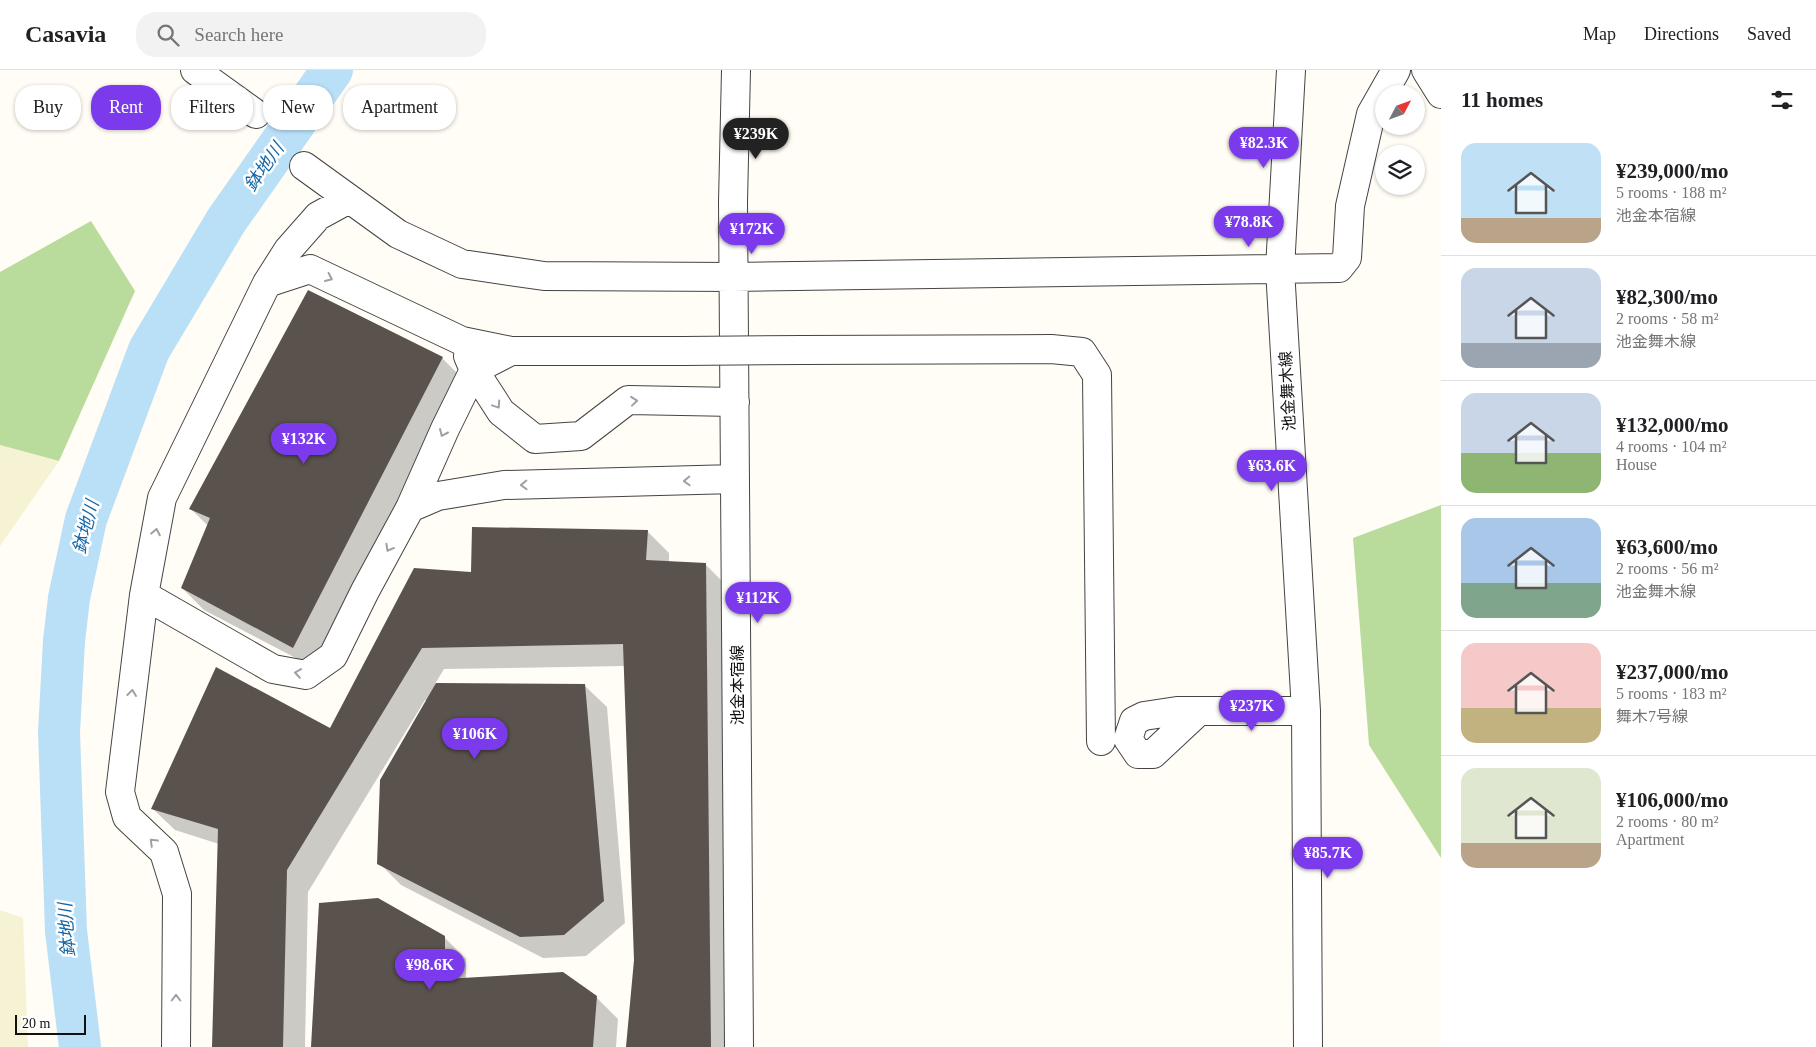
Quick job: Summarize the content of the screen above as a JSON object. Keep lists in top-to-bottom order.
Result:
{
  "streets": {
    "street": ["池金舞木線", "池金本宿線"]
  },
  "water": ["鉢地川"],
  "scale_bar": "20 m",
  "north": "top right",
  "page": {
    "header": "Casavia",
    "search": "Search here",
    "nav": ["Map", "Directions", "Saved"],
    "heading": "11 homes",
    "chip": [
      "Buy",
      "Rent",
      "Filters",
      "New",
      "Apartment"
    ],
    "price": [
      "¥239K",
      "¥82.3K",
      "¥78.8K",
      "¥172K",
      "¥132K",
      "¥63.6K",
      "¥112K",
      "¥237K",
      "¥106K",
      "¥85.7K",
      "¥98.6K"
    ],
    "list": [
      {
        "name": "¥239,000/mo",
        "note": "5 rooms · 188 m² · 池金本宿線"
      },
      {
        "name": "¥82,300/mo",
        "note": "2 rooms · 58 m² · 池金舞木線"
      },
      {
        "name": "¥132,000/mo",
        "note": "4 rooms · 104 m² · House"
      },
      {
        "name": "¥63,600/mo",
        "note": "2 rooms · 56 m² · 池金舞木線"
      },
      {
        "name": "¥237,000/mo",
        "note": "5 rooms · 183 m² · 舞木7号線"
      },
      {
        "name": "¥106,000/mo",
        "note": "2 rooms · 80 m² · Apartment"
      }
    ],
    "scale": "20 m"
  }
}
